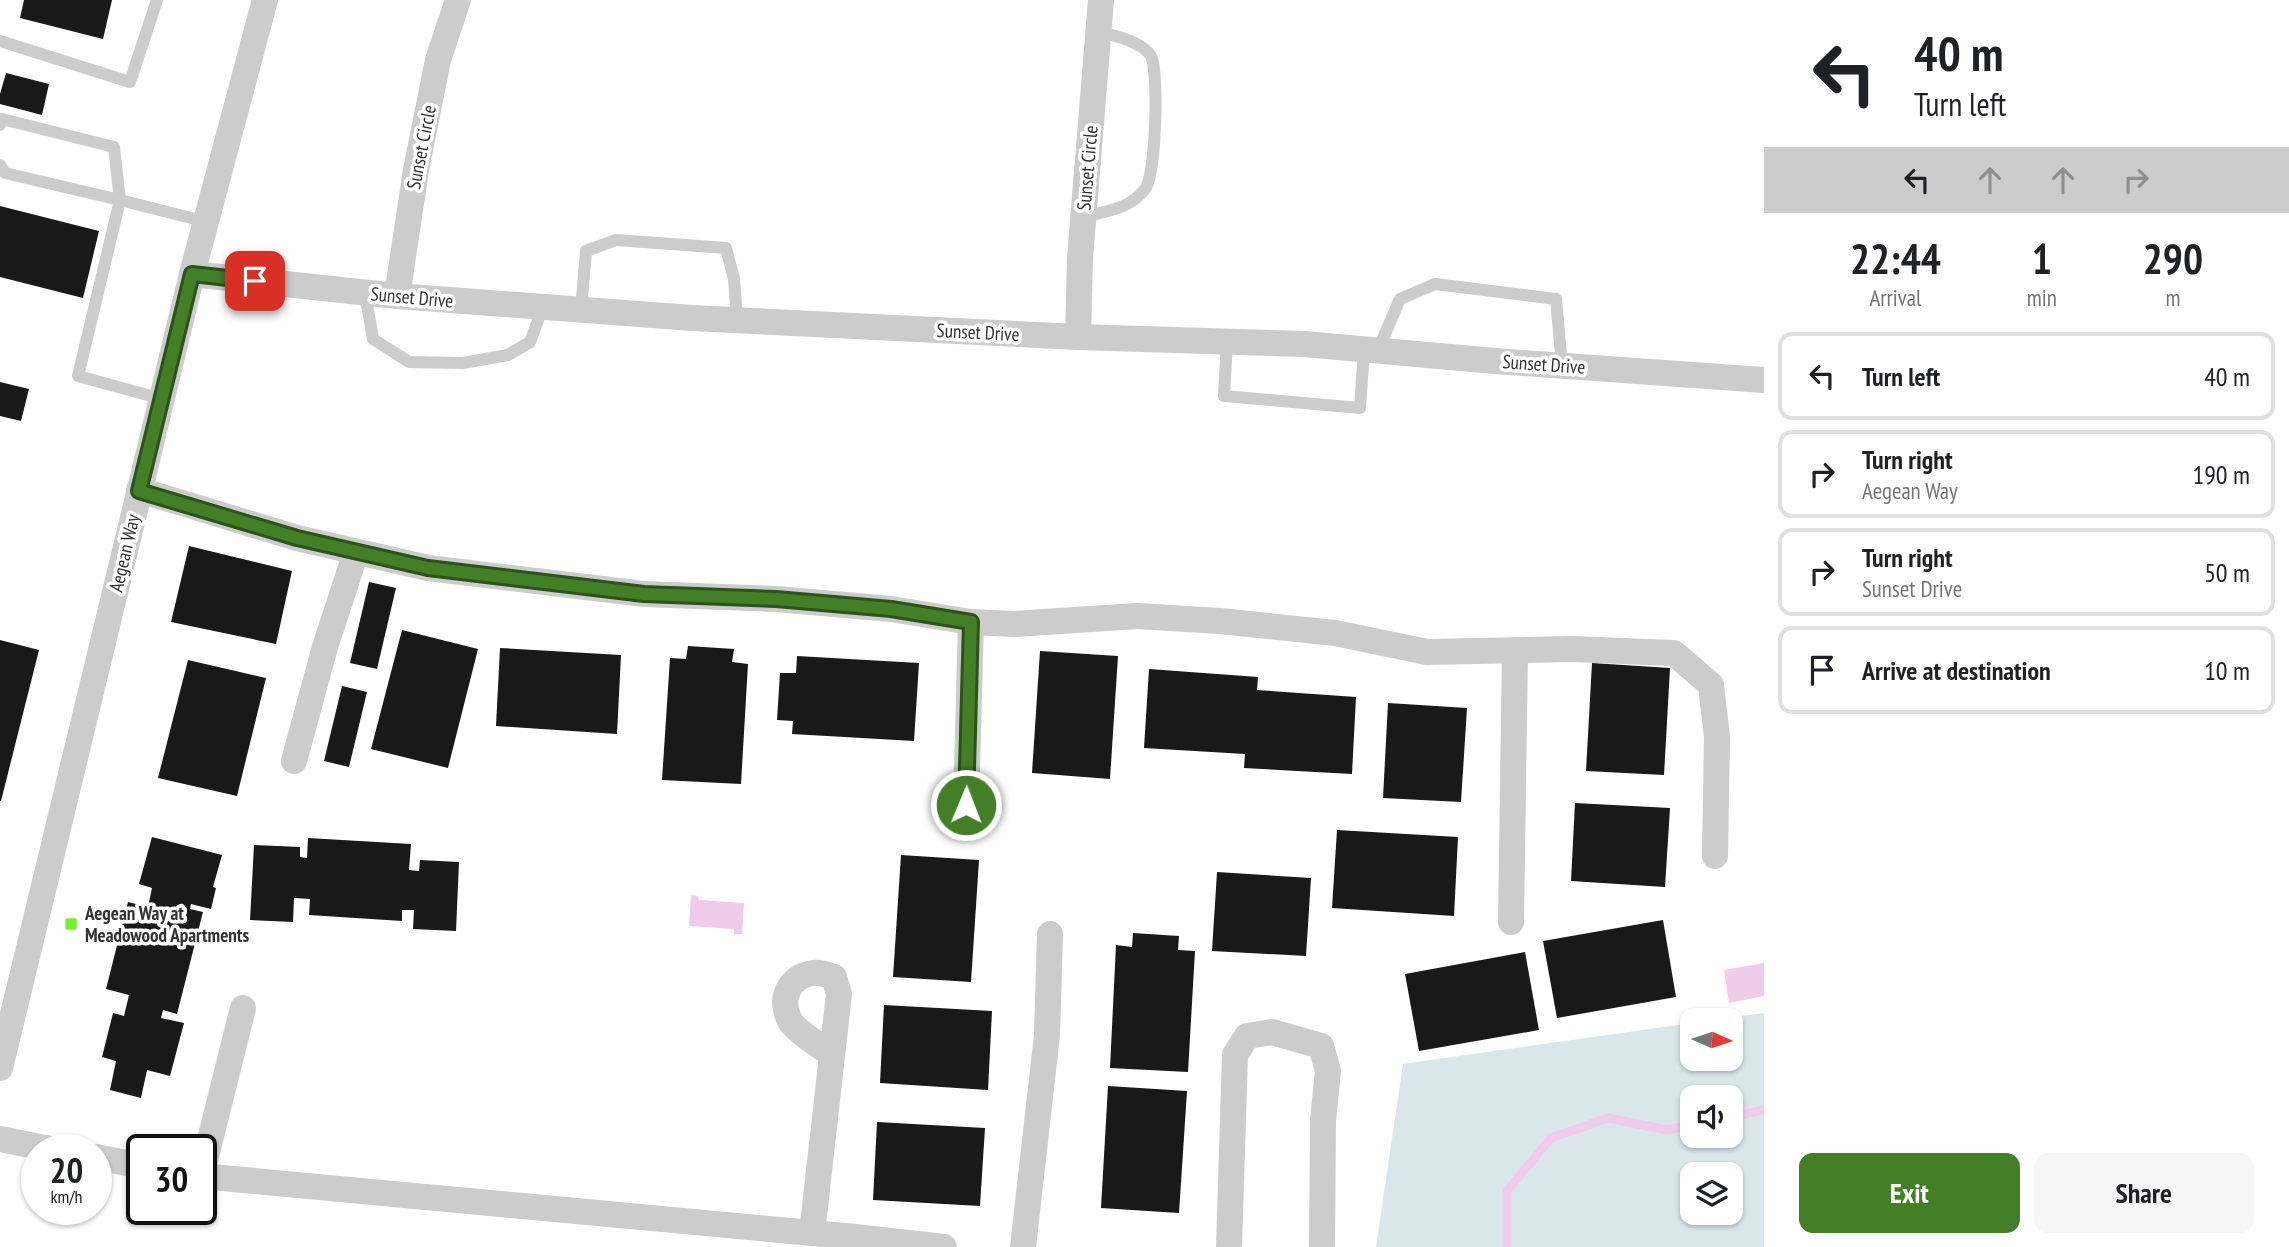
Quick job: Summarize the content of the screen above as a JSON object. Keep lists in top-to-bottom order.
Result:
{
  "streets": {
    "street": ["Sunset Circle", "Sunset Drive", "Aegean Way"]
  },
  "crossings": [
    ["Sunset Circle", "Sunset Drive"],
    ["Sunset Drive", "Aegean Way"]
  ],
  "places": {
    "transit": ["Aegean Way at Meadowood Apartments"]
  },
  "north": "right",
  "page": {
    "turn": ["40 m", "Turn left"],
    "eta": [
      "22:44",
      "Arrival",
      "1",
      "min",
      "290",
      "m"
    ],
    "list": [
      {
        "name": "Turn left",
        "value": "40 m"
      },
      {
        "name": "Turn right",
        "note": "Aegean Way",
        "value": "190 m"
      },
      {
        "name": "Turn right",
        "note": "Sunset Drive",
        "value": "50 m"
      },
      {
        "name": "Arrive at destination",
        "value": "10 m"
      }
    ],
    "speed": "20 km/h",
    "limit": "30",
    "buttons": ["Exit", "Share"]
  }
}
